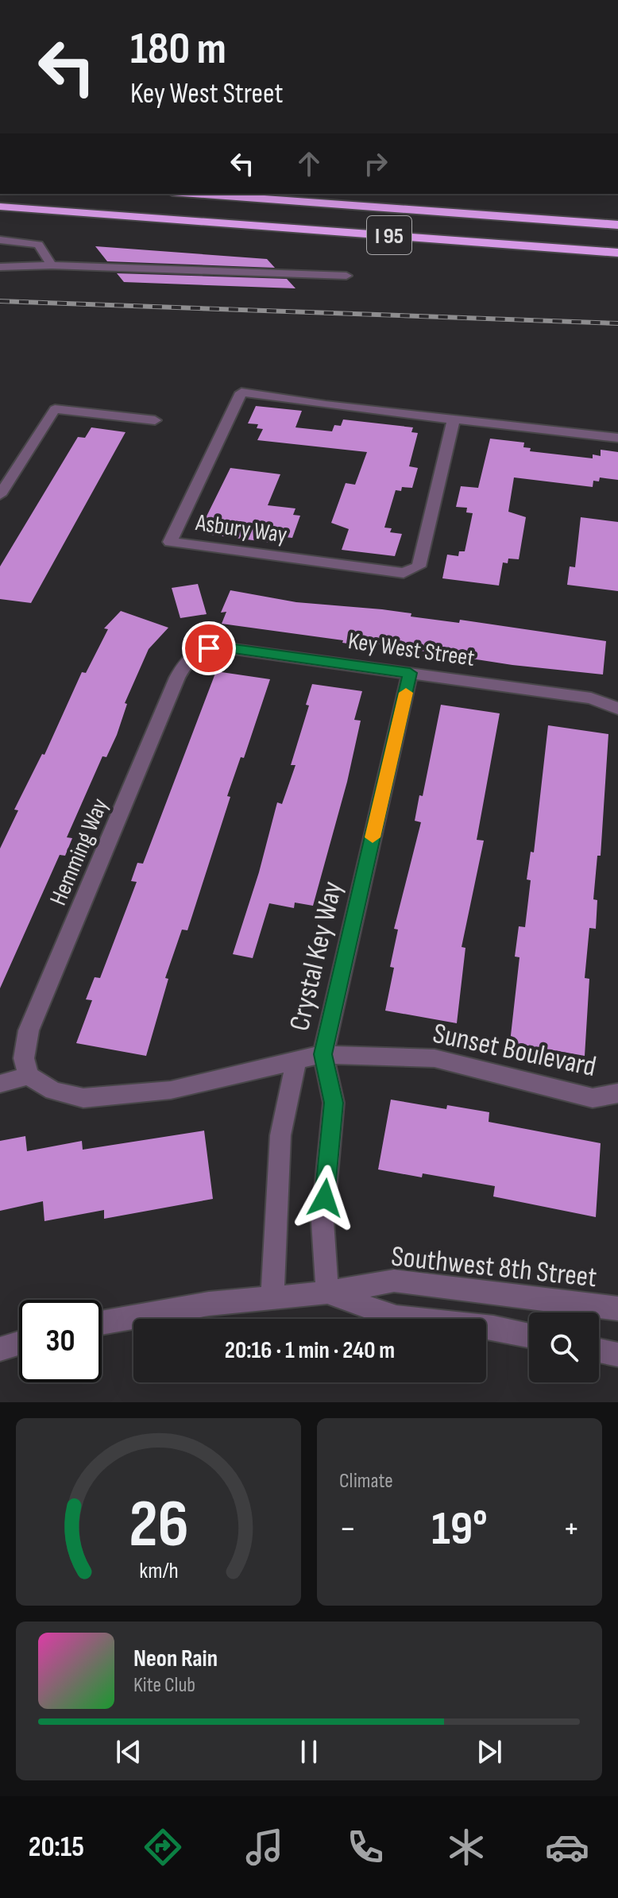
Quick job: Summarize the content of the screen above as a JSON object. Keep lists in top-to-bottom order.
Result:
{
  "streets": {
    "highway": ["I 95"],
    "street": [
      "Asbury Way",
      "Key West Street",
      "Hemming Way",
      "Crystal Key Way",
      "Sunset Boulevard",
      "Southwest 8th Street"
    ]
  },
  "crossings": [
    ["Key West Street", "Hemming Way"],
    ["Key West Street", "Crystal Key Way"],
    ["Hemming Way", "Sunset Boulevard"],
    ["Crystal Key Way", "Sunset Boulevard"],
    ["Crystal Key Way", "Southwest 8th Street"]
  ],
  "page": {
    "turn": ["180 m", "Key West Street"],
    "limit": "30",
    "trip": "20:16 · 1 min · 240 m",
    "tile": "Climate",
    "heat": ["−", "19°", "+"],
    "song": ["Neon Rain", "Kite Club"],
    "tabs": "20:15",
    "gauge": ["26", "km/h"]
  }
}
